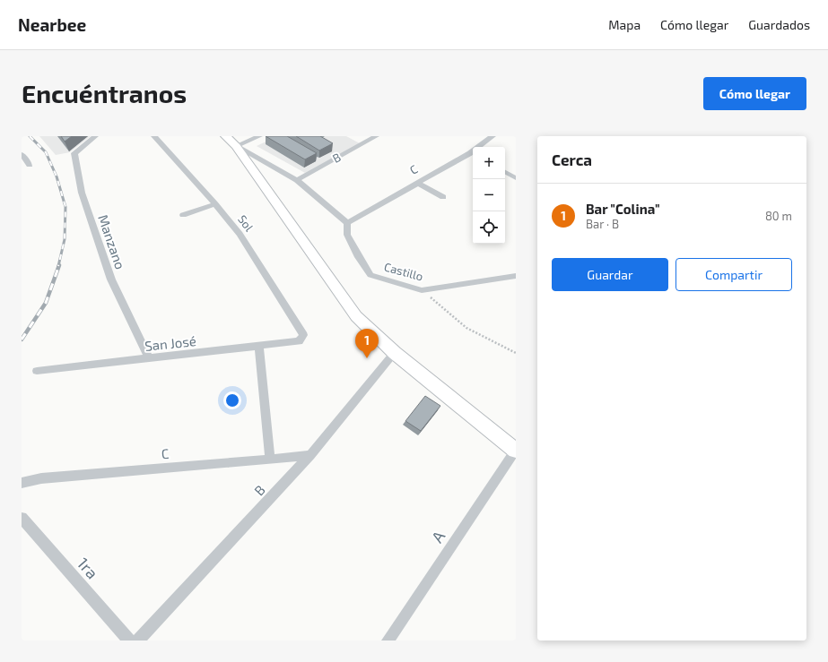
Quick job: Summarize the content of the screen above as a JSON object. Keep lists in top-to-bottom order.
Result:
{
  "streets": {
    "street": [
      "B",
      "C",
      "Sol",
      "Manzano",
      "Castillo",
      "San José",
      "A",
      "1ra"
    ]
  },
  "crossings": [
    ["B", "C"],
    ["C", "Castillo"],
    ["Sol", "San José"],
    ["Manzano", "San José"]
  ],
  "page": {
    "header": "Nearbee",
    "nav": ["Mapa", "Cómo llegar", "Guardados"],
    "buttons": [
      "Cómo llegar",
      ["Guardar", "Compartir"]
    ],
    "title": "Encuéntranos",
    "heading": "Cerca",
    "map_buttons": ["+", "−"],
    "list": [
      {
        "mark": "1",
        "name": "Bar \"Colina\"",
        "note": "Bar · B",
        "value": "80 m"
      }
    ],
    "pins": "1"
  }
}
